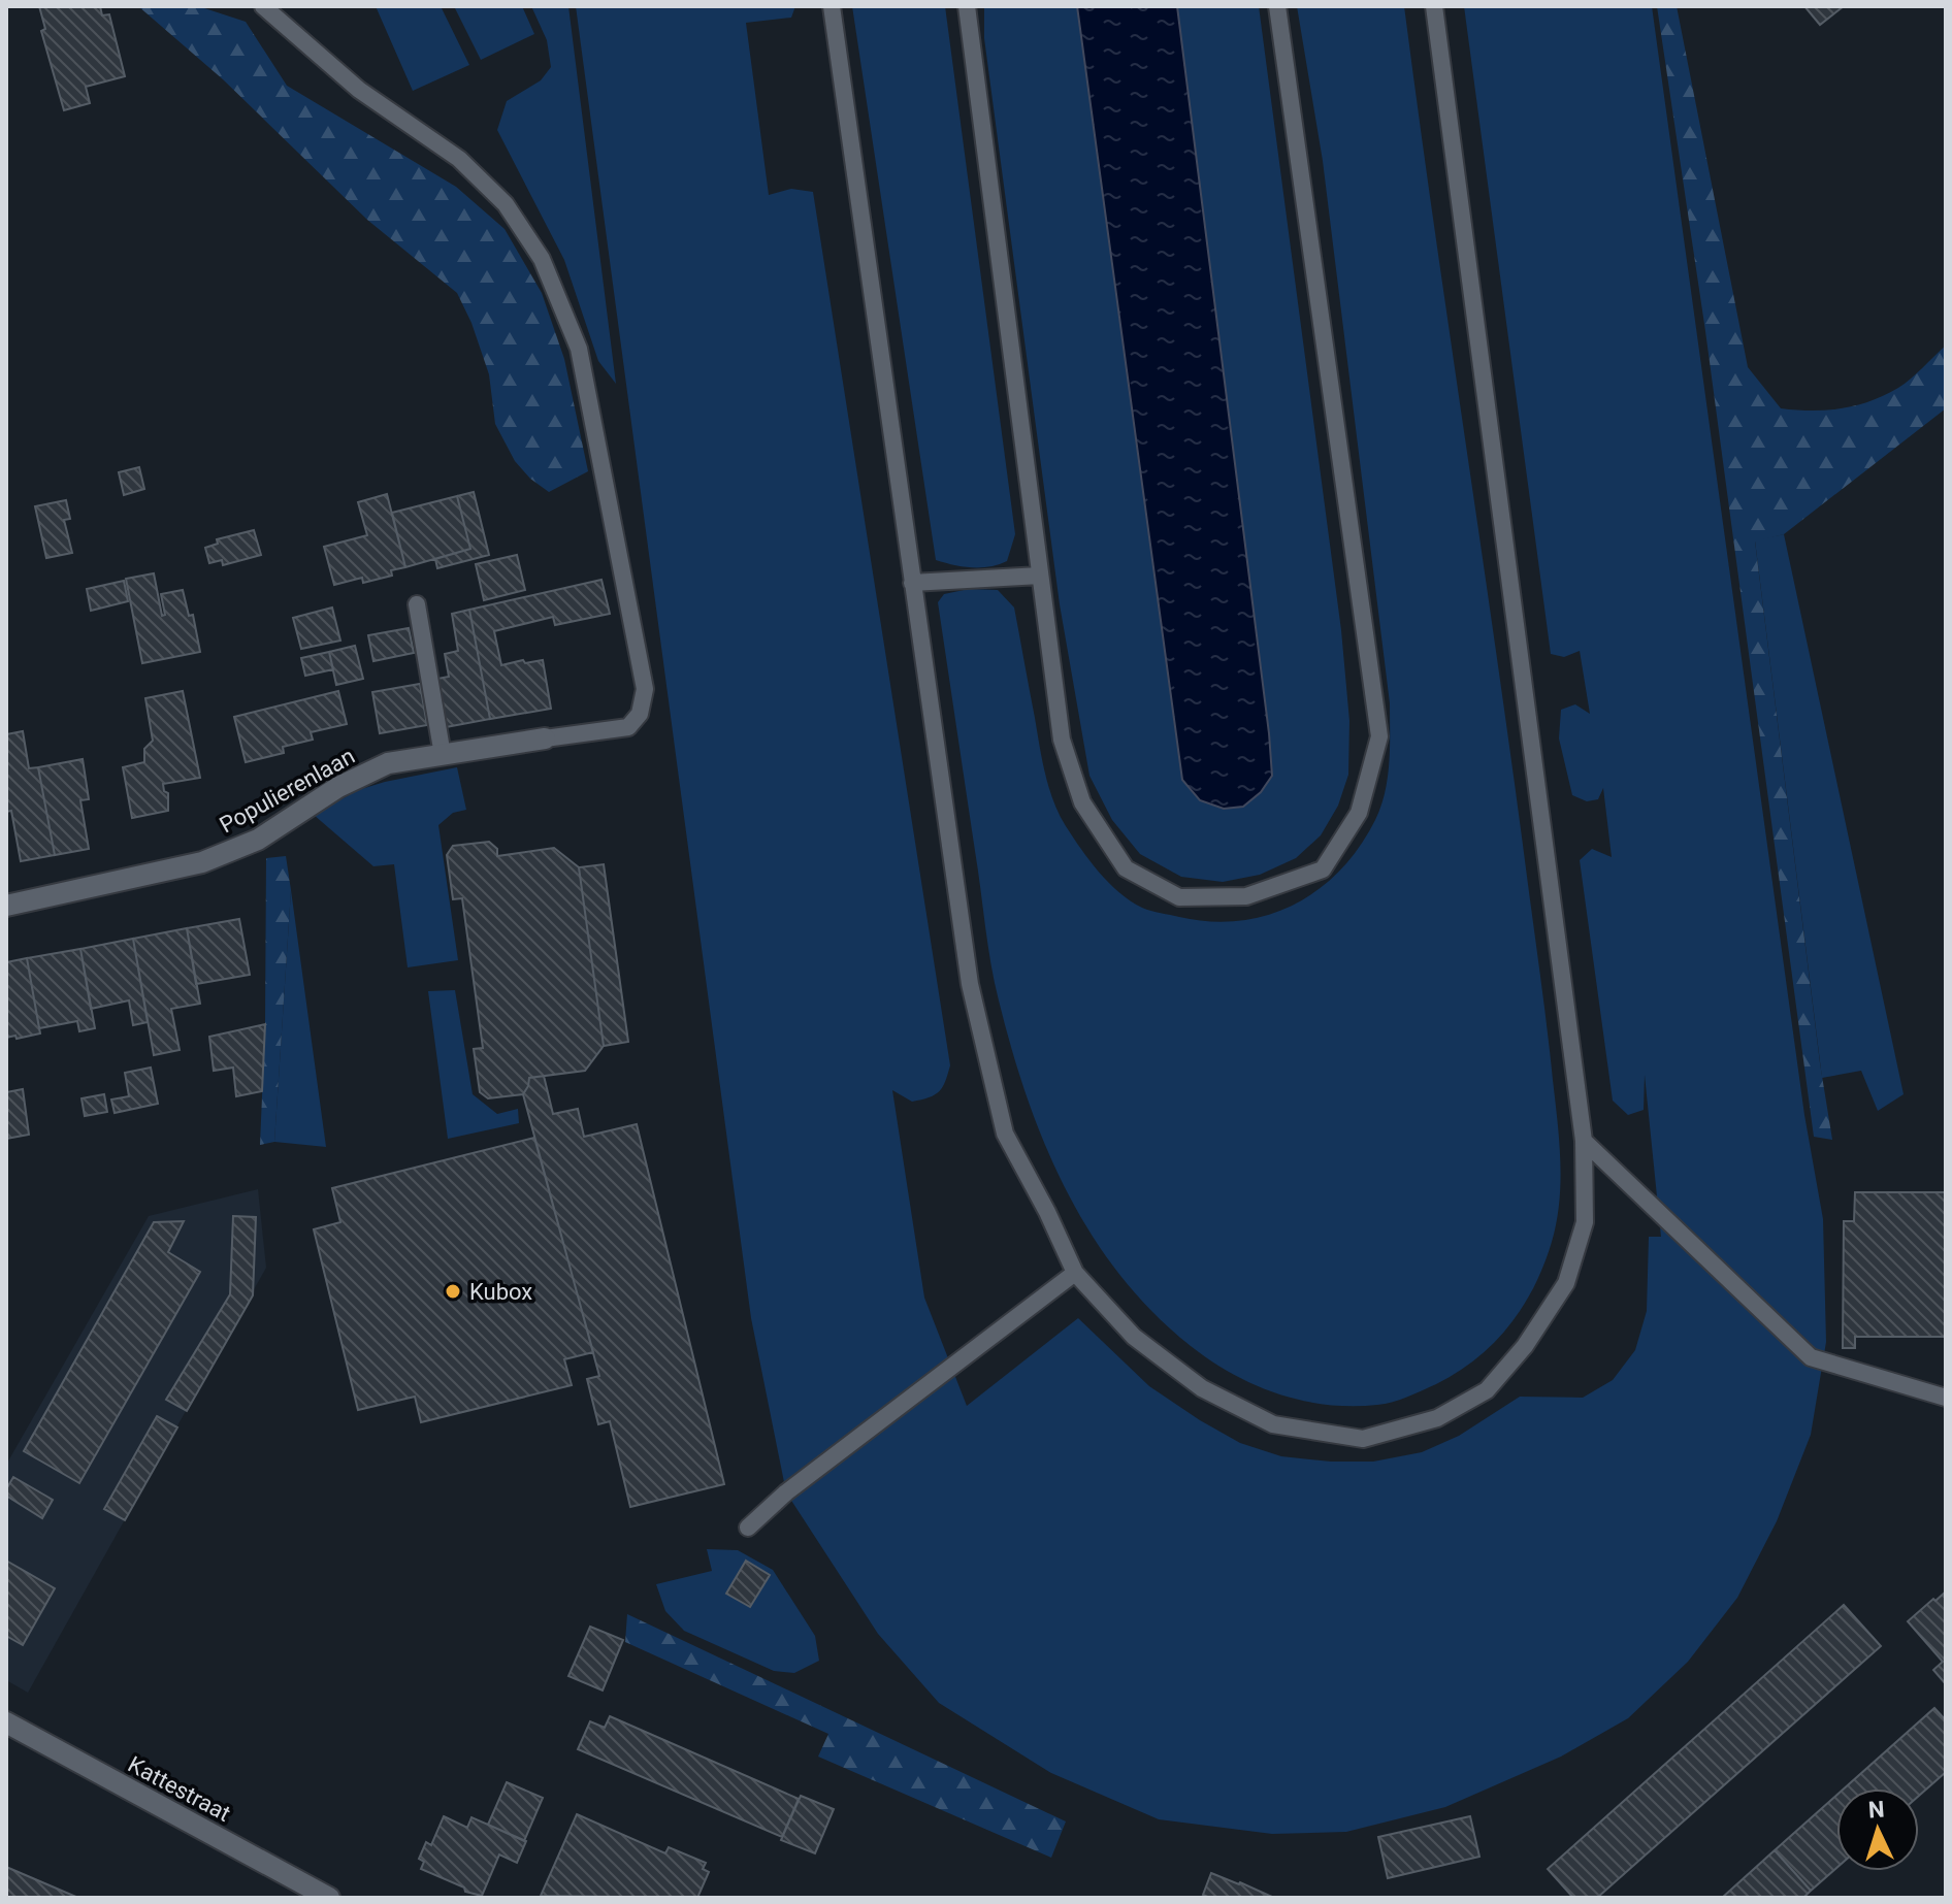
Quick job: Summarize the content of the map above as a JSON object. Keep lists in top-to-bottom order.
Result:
{
  "streets": {
    "street": ["Populierenlaan", "Kattestraat"]
  },
  "places": ["Kubox"],
  "north": "top"
}
